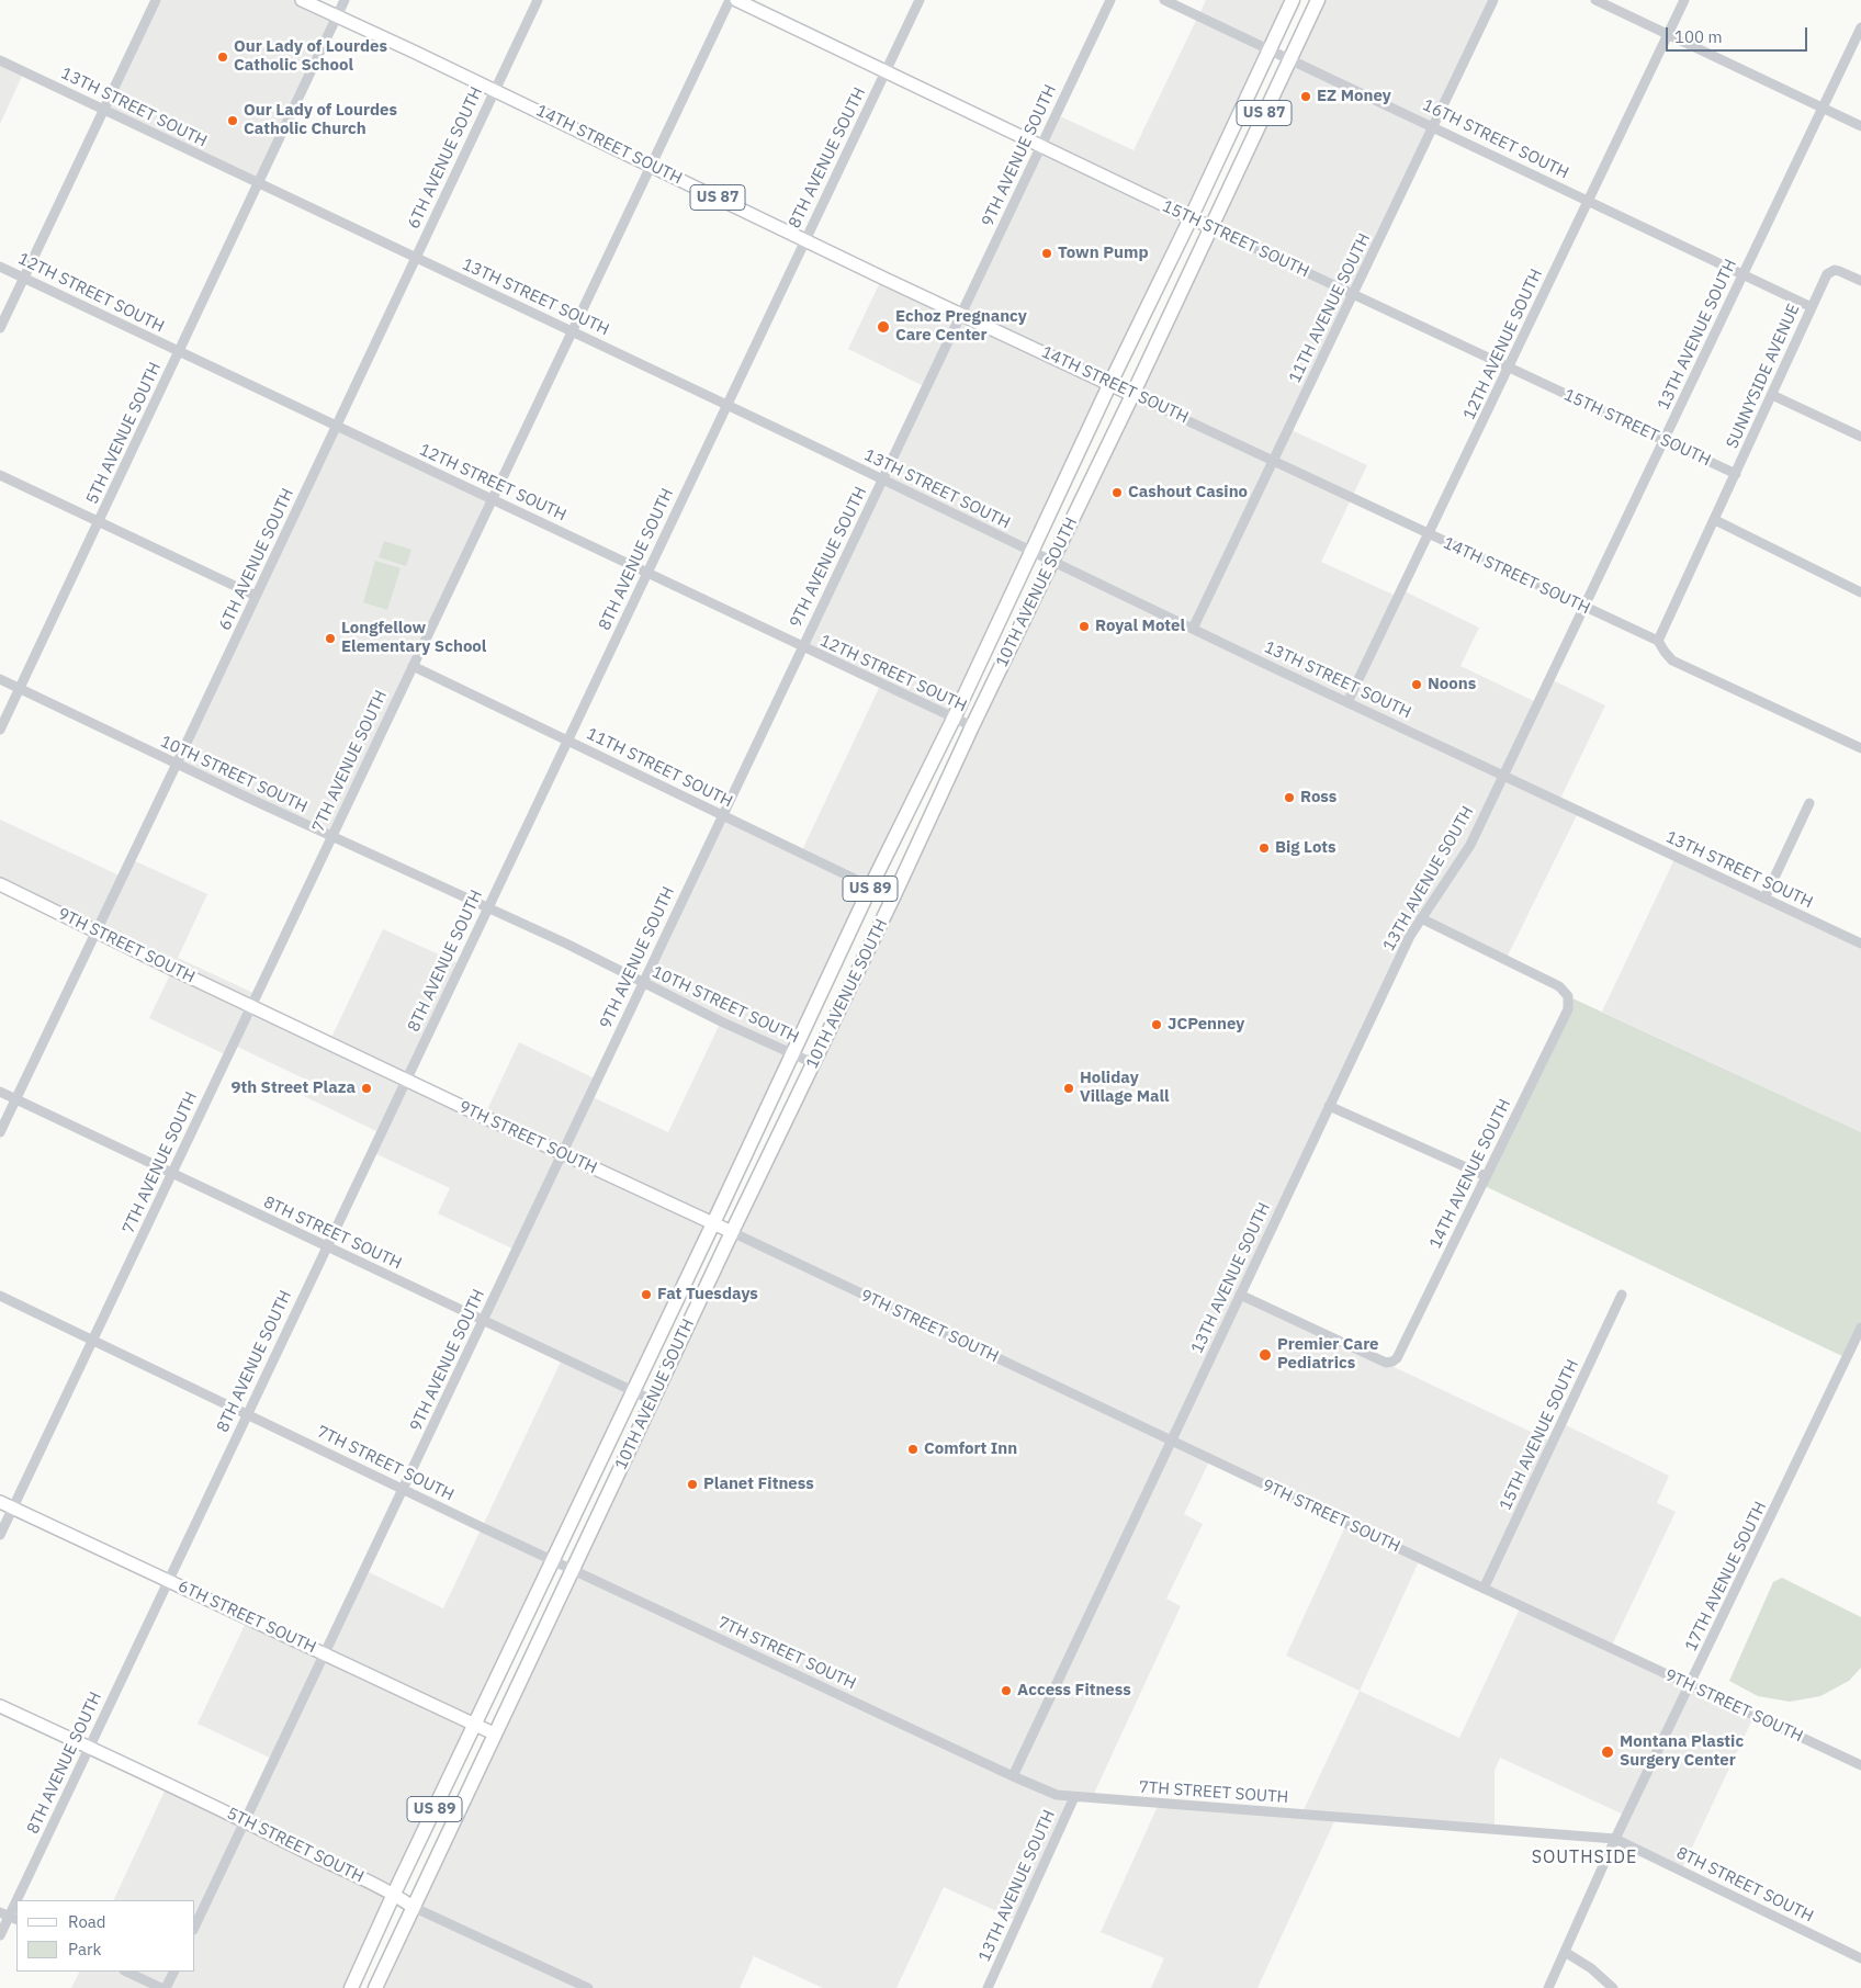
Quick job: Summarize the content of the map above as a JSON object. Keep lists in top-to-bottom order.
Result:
{
  "streets": {
    "highway": ["US 87", "10TH AVENUE SOUTH", "US 89"],
    "main road": [
      "14TH STREET SOUTH",
      "15TH STREET SOUTH",
      "9TH STREET SOUTH",
      "6TH STREET SOUTH",
      "5TH STREET SOUTH"
    ],
    "street": [
      "13TH STREET SOUTH",
      "16TH STREET SOUTH",
      "9TH AVENUE SOUTH",
      "6TH AVENUE SOUTH",
      "8TH AVENUE SOUTH",
      "12TH STREET SOUTH",
      "11TH AVENUE SOUTH",
      "13TH AVENUE SOUTH",
      "12TH AVENUE SOUTH",
      "SUNNYSIDE AVENUE",
      "5TH AVENUE SOUTH",
      "7TH AVENUE SOUTH",
      "11TH STREET SOUTH",
      "10TH STREET SOUTH",
      "14TH AVENUE SOUTH",
      "8TH STREET SOUTH",
      "15TH AVENUE SOUTH",
      "7TH STREET SOUTH",
      "17TH AVENUE SOUTH"
    ]
  },
  "crossings": [
    ["13TH STREET SOUTH", "9TH AVENUE SOUTH"],
    ["13TH STREET SOUTH", "6TH AVENUE SOUTH"],
    ["13TH STREET SOUTH", "8TH AVENUE SOUTH"],
    ["13TH STREET SOUTH", "11TH AVENUE SOUTH"],
    ["13TH STREET SOUTH", "13TH AVENUE SOUTH"],
    ["13TH STREET SOUTH", "12TH AVENUE SOUTH"],
    ["13TH STREET SOUTH", "5TH AVENUE SOUTH"],
    ["13TH STREET SOUTH", "10TH AVENUE SOUTH"],
    ["13TH STREET SOUTH", "7TH AVENUE SOUTH"],
    ["16TH STREET SOUTH", "11TH AVENUE SOUTH"],
    ["16TH STREET SOUTH", "13TH AVENUE SOUTH"],
    ["16TH STREET SOUTH", "12TH AVENUE SOUTH"],
    ["16TH STREET SOUTH", "SUNNYSIDE AVENUE"],
    ["16TH STREET SOUTH", "10TH AVENUE SOUTH"],
    ["14TH STREET SOUTH", "9TH AVENUE SOUTH"],
    ["14TH STREET SOUTH", "6TH AVENUE SOUTH"],
    ["14TH STREET SOUTH", "8TH AVENUE SOUTH"],
    ["14TH STREET SOUTH", "11TH AVENUE SOUTH"],
    ["14TH STREET SOUTH", "13TH AVENUE SOUTH"],
    ["14TH STREET SOUTH", "12TH AVENUE SOUTH"],
    ["14TH STREET SOUTH", "SUNNYSIDE AVENUE"],
    ["14TH STREET SOUTH", "5TH AVENUE SOUTH"],
    ["14TH STREET SOUTH", "10TH AVENUE SOUTH"],
    ["14TH STREET SOUTH", "7TH AVENUE SOUTH"],
    ["9TH AVENUE SOUTH", "15TH STREET SOUTH"],
    ["9TH AVENUE SOUTH", "12TH STREET SOUTH"],
    ["9TH AVENUE SOUTH", "11TH STREET SOUTH"],
    ["9TH AVENUE SOUTH", "10TH STREET SOUTH"],
    ["9TH AVENUE SOUTH", "9TH STREET SOUTH"],
    ["9TH AVENUE SOUTH", "8TH STREET SOUTH"],
    ["9TH AVENUE SOUTH", "7TH STREET SOUTH"],
    ["9TH AVENUE SOUTH", "6TH STREET SOUTH"],
    ["9TH AVENUE SOUTH", "5TH STREET SOUTH"],
    ["6TH AVENUE SOUTH", "12TH STREET SOUTH"],
    ["6TH AVENUE SOUTH", "10TH STREET SOUTH"],
    ["6TH AVENUE SOUTH", "9TH STREET SOUTH"],
    ["6TH AVENUE SOUTH", "8TH STREET SOUTH"],
    ["8TH AVENUE SOUTH", "15TH STREET SOUTH"],
    ["8TH AVENUE SOUTH", "12TH STREET SOUTH"],
    ["8TH AVENUE SOUTH", "11TH STREET SOUTH"],
    ["8TH AVENUE SOUTH", "10TH STREET SOUTH"],
    ["8TH AVENUE SOUTH", "9TH STREET SOUTH"],
    ["8TH AVENUE SOUTH", "8TH STREET SOUTH"],
    ["8TH AVENUE SOUTH", "7TH STREET SOUTH"],
    ["8TH AVENUE SOUTH", "6TH STREET SOUTH"],
    ["8TH AVENUE SOUTH", "5TH STREET SOUTH"],
    ["15TH STREET SOUTH", "11TH AVENUE SOUTH"],
    ["15TH STREET SOUTH", "13TH AVENUE SOUTH"],
    ["15TH STREET SOUTH", "12TH AVENUE SOUTH"],
    ["15TH STREET SOUTH", "SUNNYSIDE AVENUE"],
    ["15TH STREET SOUTH", "10TH AVENUE SOUTH"],
    ["12TH STREET SOUTH", "5TH AVENUE SOUTH"],
    ["12TH STREET SOUTH", "10TH AVENUE SOUTH"],
    ["12TH STREET SOUTH", "7TH AVENUE SOUTH"],
    ["13TH AVENUE SOUTH", "9TH STREET SOUTH"],
    ["13TH AVENUE SOUTH", "14TH AVENUE SOUTH"],
    ["13TH AVENUE SOUTH", "7TH STREET SOUTH"],
    ["5TH AVENUE SOUTH", "10TH STREET SOUTH"],
    ["10TH AVENUE SOUTH", "11TH STREET SOUTH"],
    ["10TH AVENUE SOUTH", "10TH STREET SOUTH"],
    ["10TH AVENUE SOUTH", "9TH STREET SOUTH"],
    ["10TH AVENUE SOUTH", "8TH STREET SOUTH"],
    ["10TH AVENUE SOUTH", "7TH STREET SOUTH"],
    ["10TH AVENUE SOUTH", "6TH STREET SOUTH"],
    ["10TH AVENUE SOUTH", "5TH STREET SOUTH"],
    ["7TH AVENUE SOUTH", "11TH STREET SOUTH"],
    ["7TH AVENUE SOUTH", "10TH STREET SOUTH"],
    ["7TH AVENUE SOUTH", "9TH STREET SOUTH"],
    ["7TH AVENUE SOUTH", "8TH STREET SOUTH"],
    ["7TH AVENUE SOUTH", "7TH STREET SOUTH"],
    ["7TH AVENUE SOUTH", "6TH STREET SOUTH"],
    ["9TH STREET SOUTH", "15TH AVENUE SOUTH"],
    ["9TH STREET SOUTH", "17TH AVENUE SOUTH"],
    ["8TH STREET SOUTH", "7TH STREET SOUTH"],
    ["8TH STREET SOUTH", "17TH AVENUE SOUTH"],
    ["7TH STREET SOUTH", "17TH AVENUE SOUTH"]
  ],
  "districts": ["SOUTHSIDE"],
  "places": [
    "Our Lady of Lourdes Catholic School",
    "EZ Money",
    "Our Lady of Lourdes Catholic Church",
    "Town Pump",
    "Echoz Pregnancy Care Center",
    "Cashout Casino",
    "Royal Motel",
    "Longfellow Elementary School",
    "Noons",
    "Ross",
    "Big Lots",
    "JCPenney",
    "9th Street Plaza",
    "Holiday Village Mall",
    "Fat Tuesdays",
    "Premier Care Pediatrics",
    "Comfort Inn",
    "Planet Fitness",
    "Access Fitness",
    "Montana Plastic Surgery Center"
  ],
  "legend": ["Road", "Park"],
  "scale_bar": "100 m"
}
